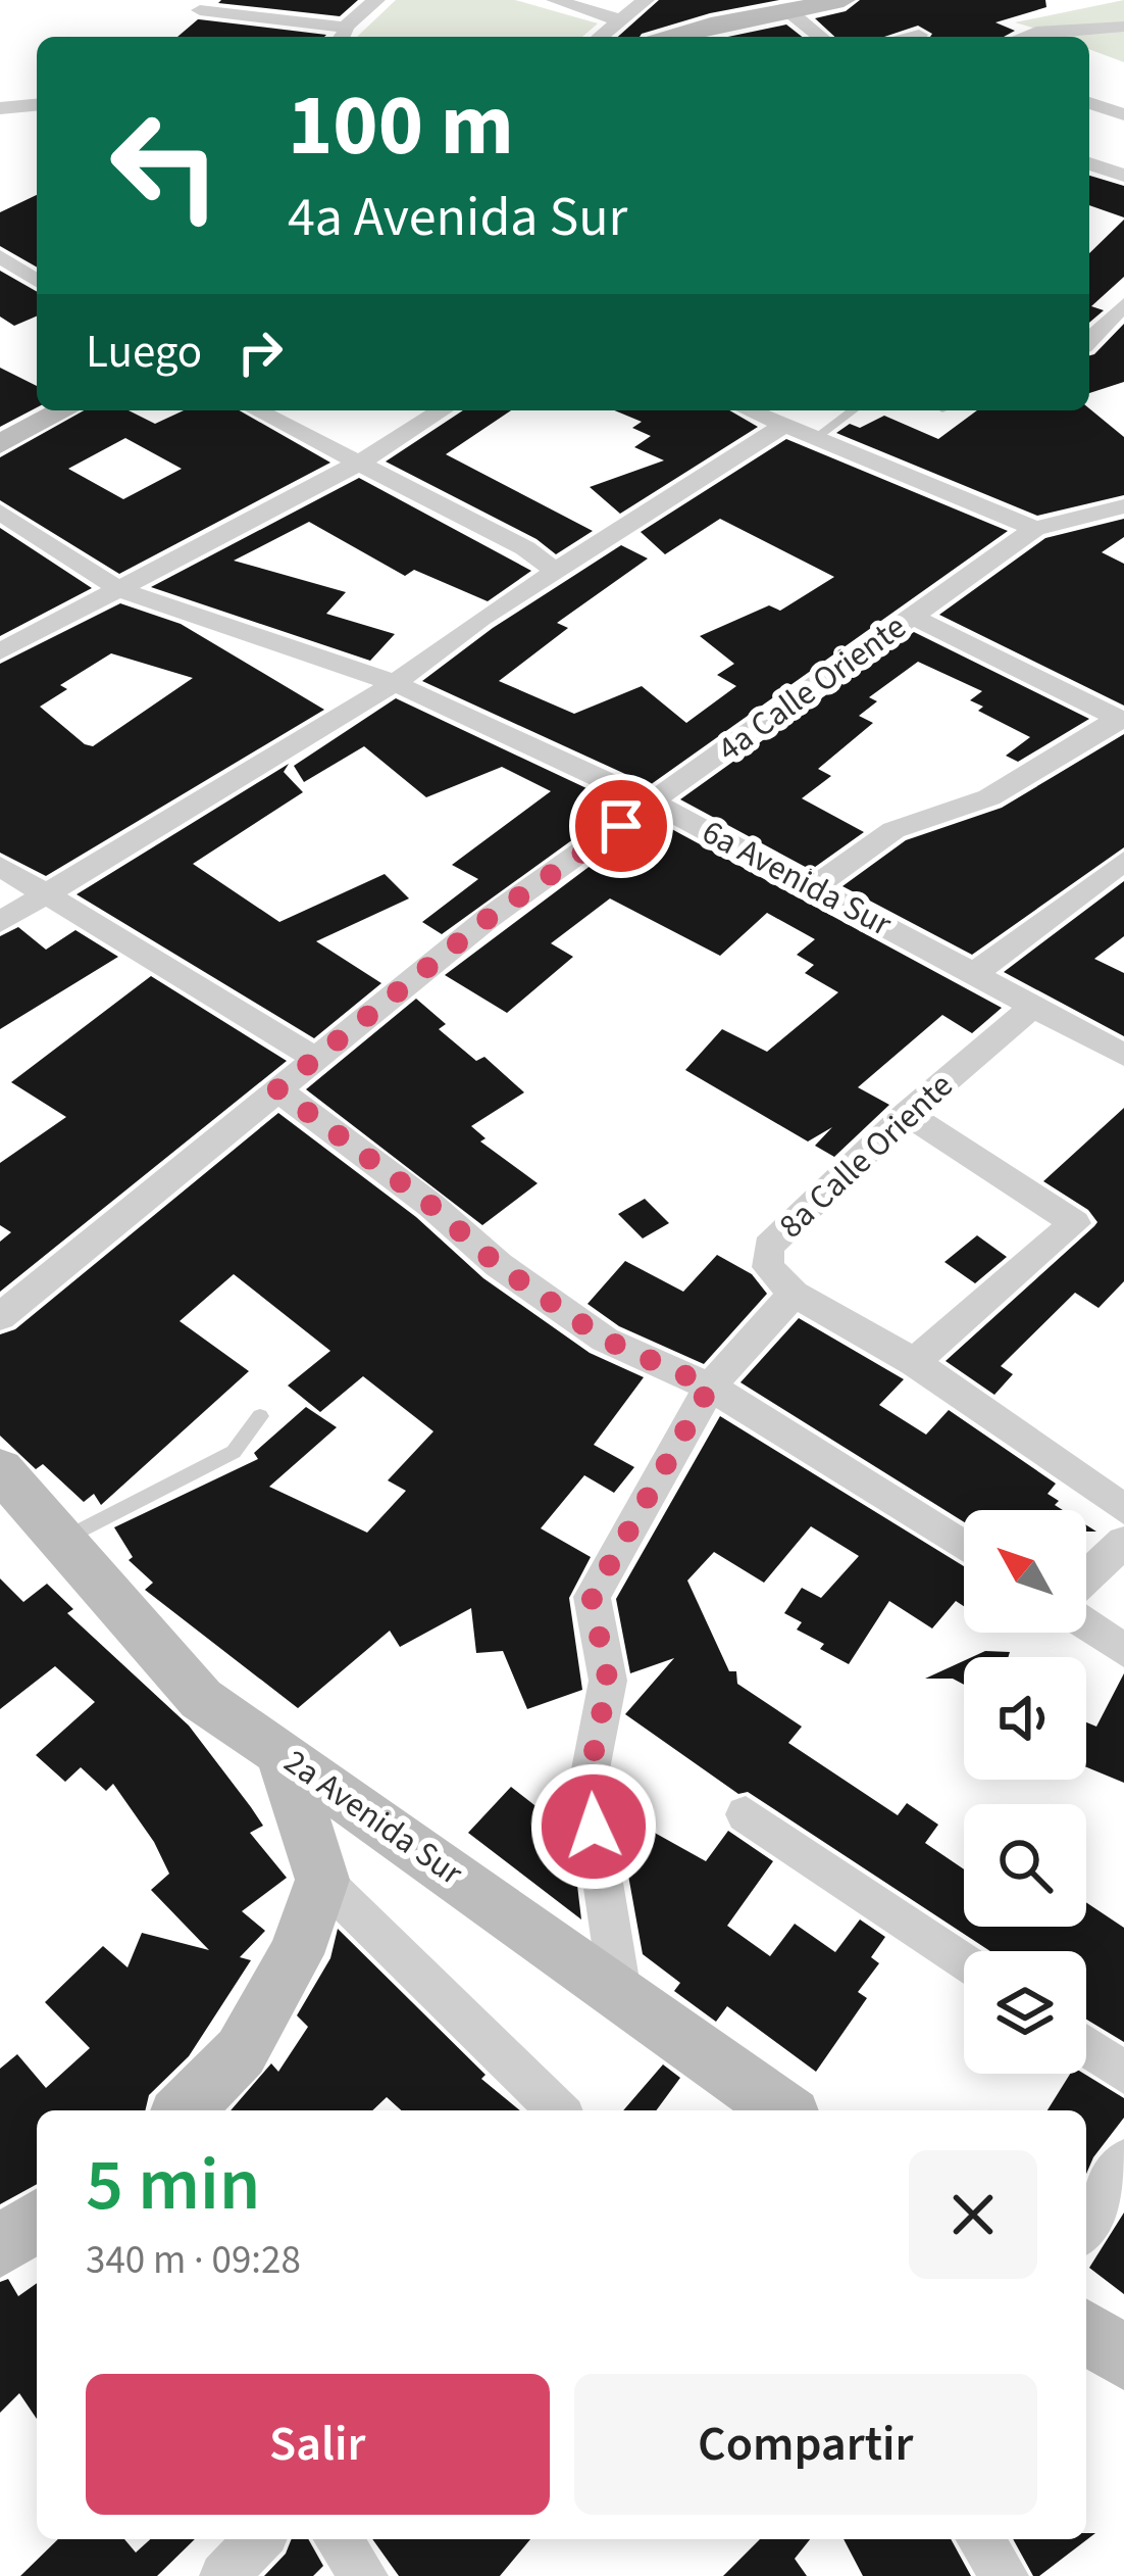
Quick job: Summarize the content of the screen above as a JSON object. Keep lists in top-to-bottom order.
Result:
{
  "streets": {
    "main road": ["2a Avenida Sur"],
    "street": ["4a Calle Oriente", "6a Avenida Sur", "8a Calle Oriente"]
  },
  "crossings": [
    ["4a Calle Oriente", "6a Avenida Sur"],
    ["6a Avenida Sur", "8a Calle Oriente"],
    ["8a Calle Oriente", "2a Avenida Sur"]
  ],
  "north": "top left",
  "page": {
    "turn": ["100 m", "4a Avenida Sur"],
    "then": "Luego",
    "heading": ["5 min", "340 m · 09:28"],
    "buttons": ["Salir", "Compartir"]
  }
}
